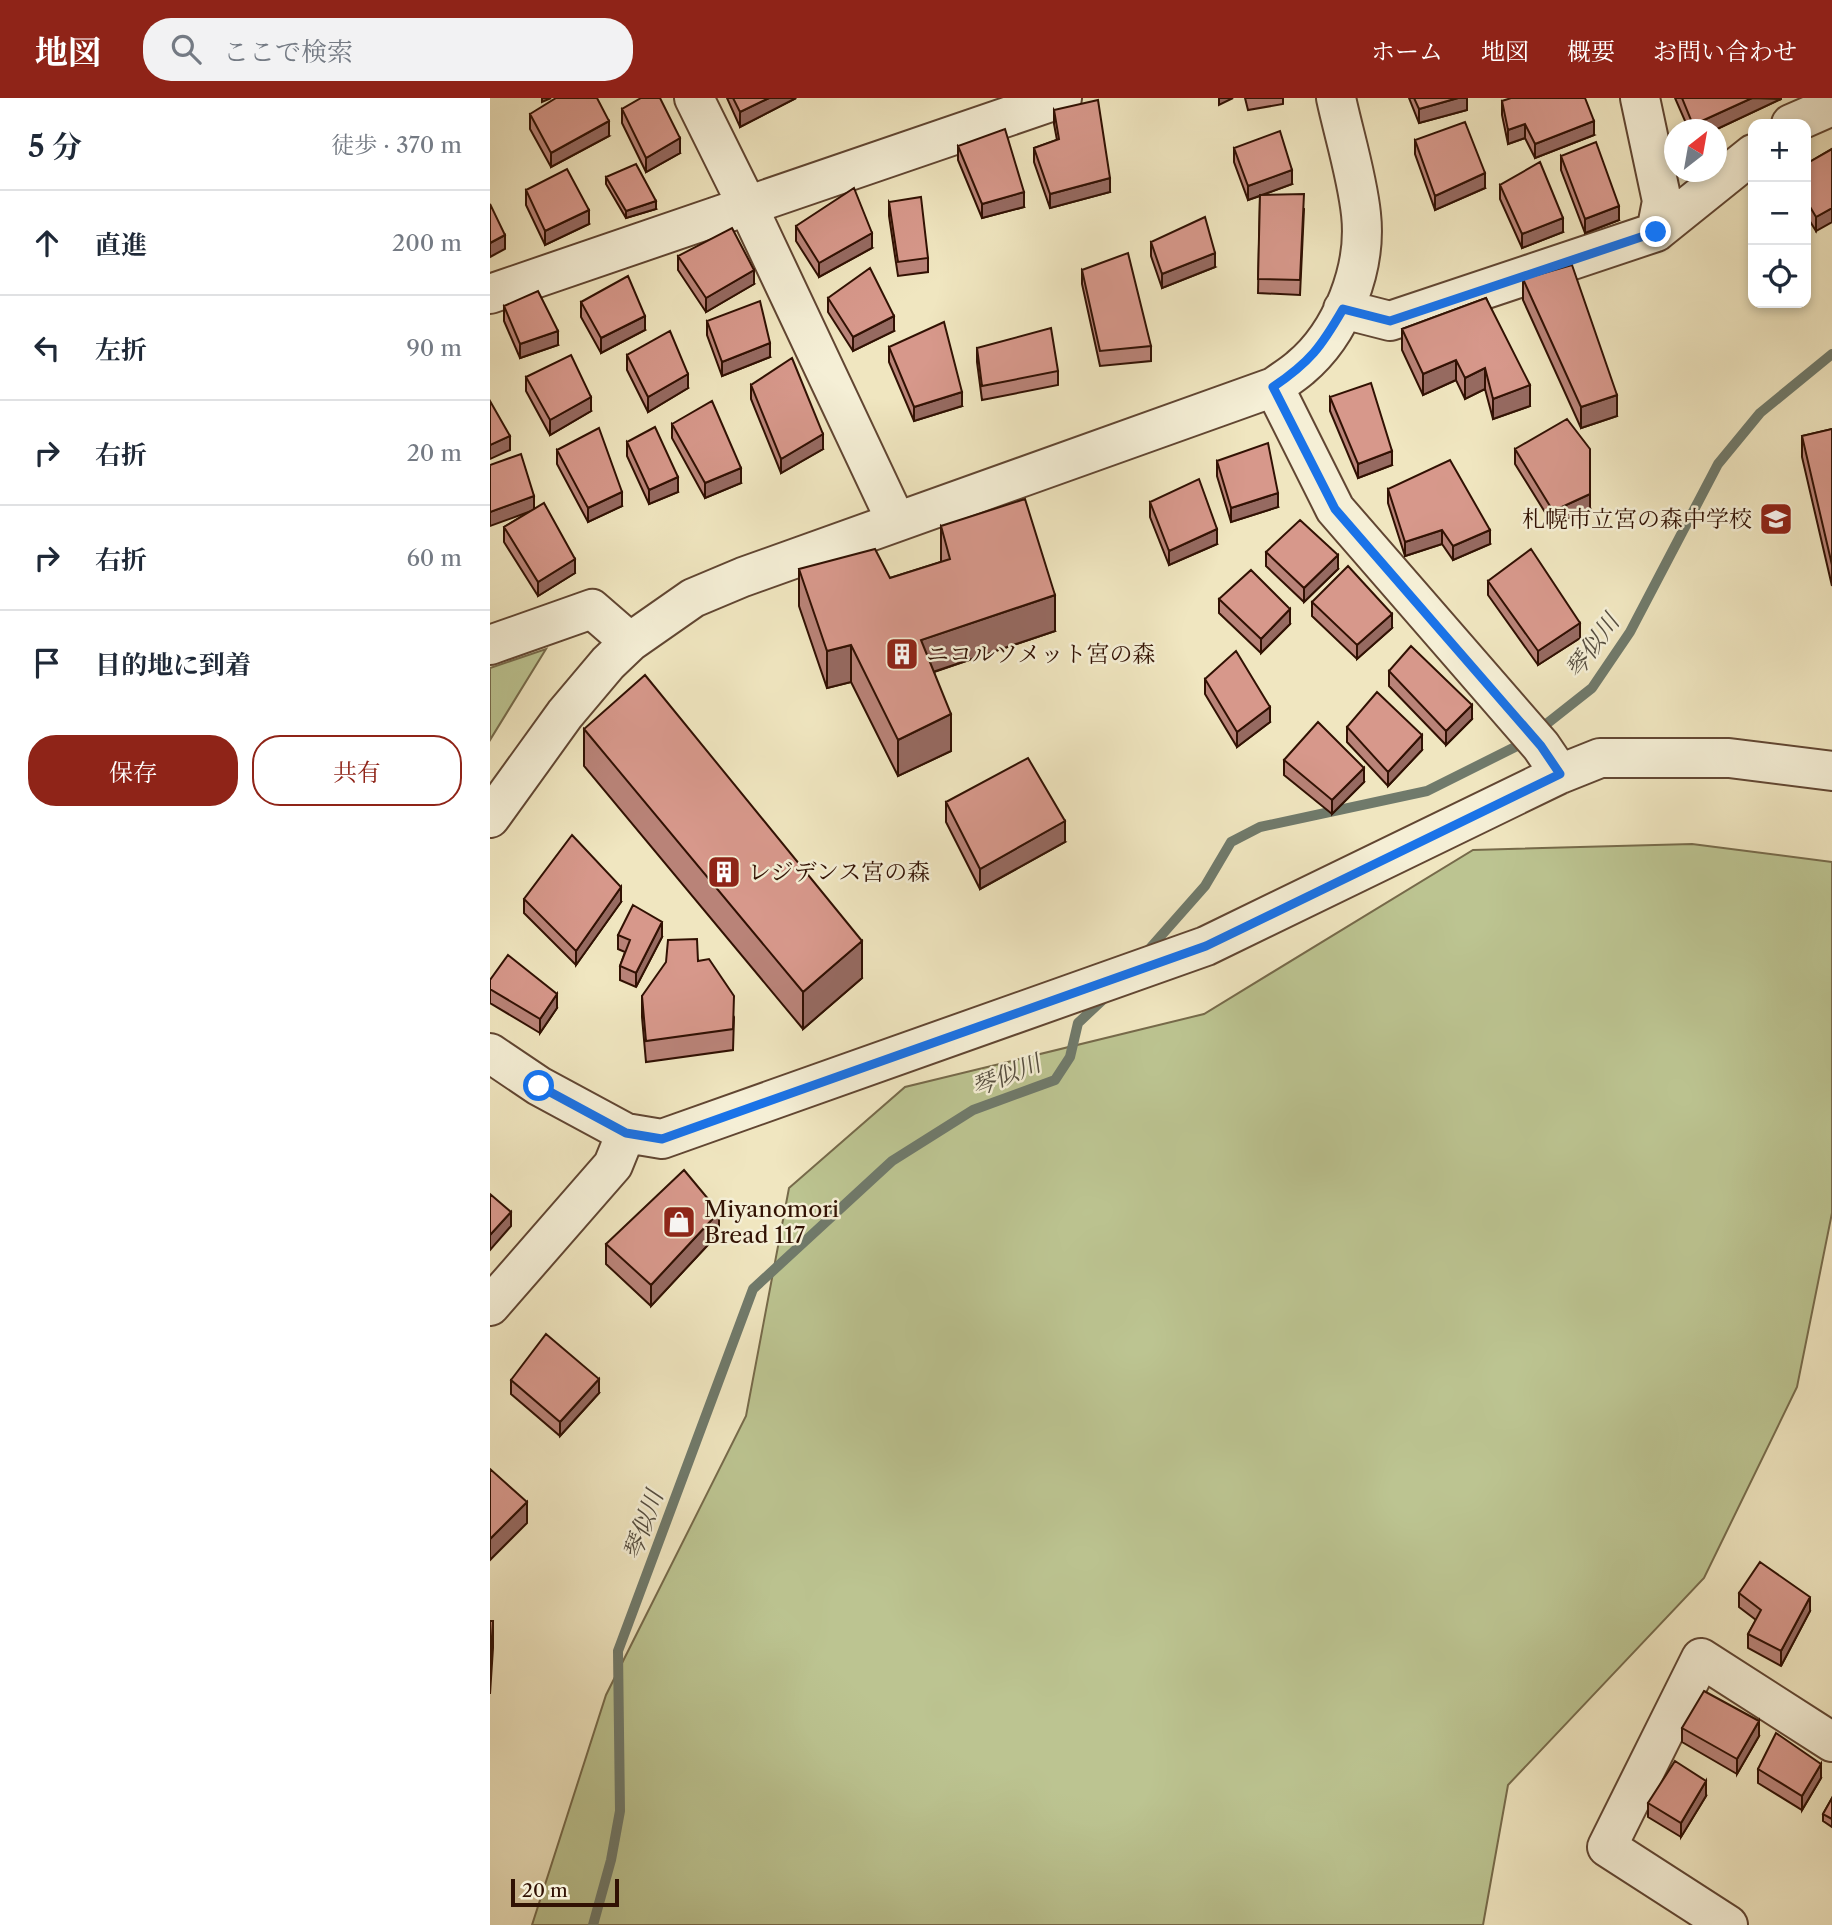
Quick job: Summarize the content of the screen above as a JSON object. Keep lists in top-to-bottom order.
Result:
{
  "water": ["琴似川"],
  "places": {
    "school or university": ["札幌市立宮の森中学校"],
    "building": ["ニコルソメット宮の森", "レジデンス宮の森"],
    "shop": ["Miyanomori Bread 117"]
  },
  "scale_bar": "20 m",
  "north": "top right",
  "page": {
    "header": "地図",
    "search": "ここで検索",
    "nav": [
      "ホーム",
      "地図",
      "概要",
      "お問い合わせ"
    ],
    "heading": ["5 分", "徒歩 · 370 m"],
    "map_buttons": ["+", "−"],
    "list": [
      ["直進", "200 m"],
      ["左折", "90 m"],
      ["右折", "20 m"],
      ["右折", "60 m"],
      "目的地に到着"
    ],
    "buttons": ["保存", "共有"],
    "scale": "20 m"
  }
}
